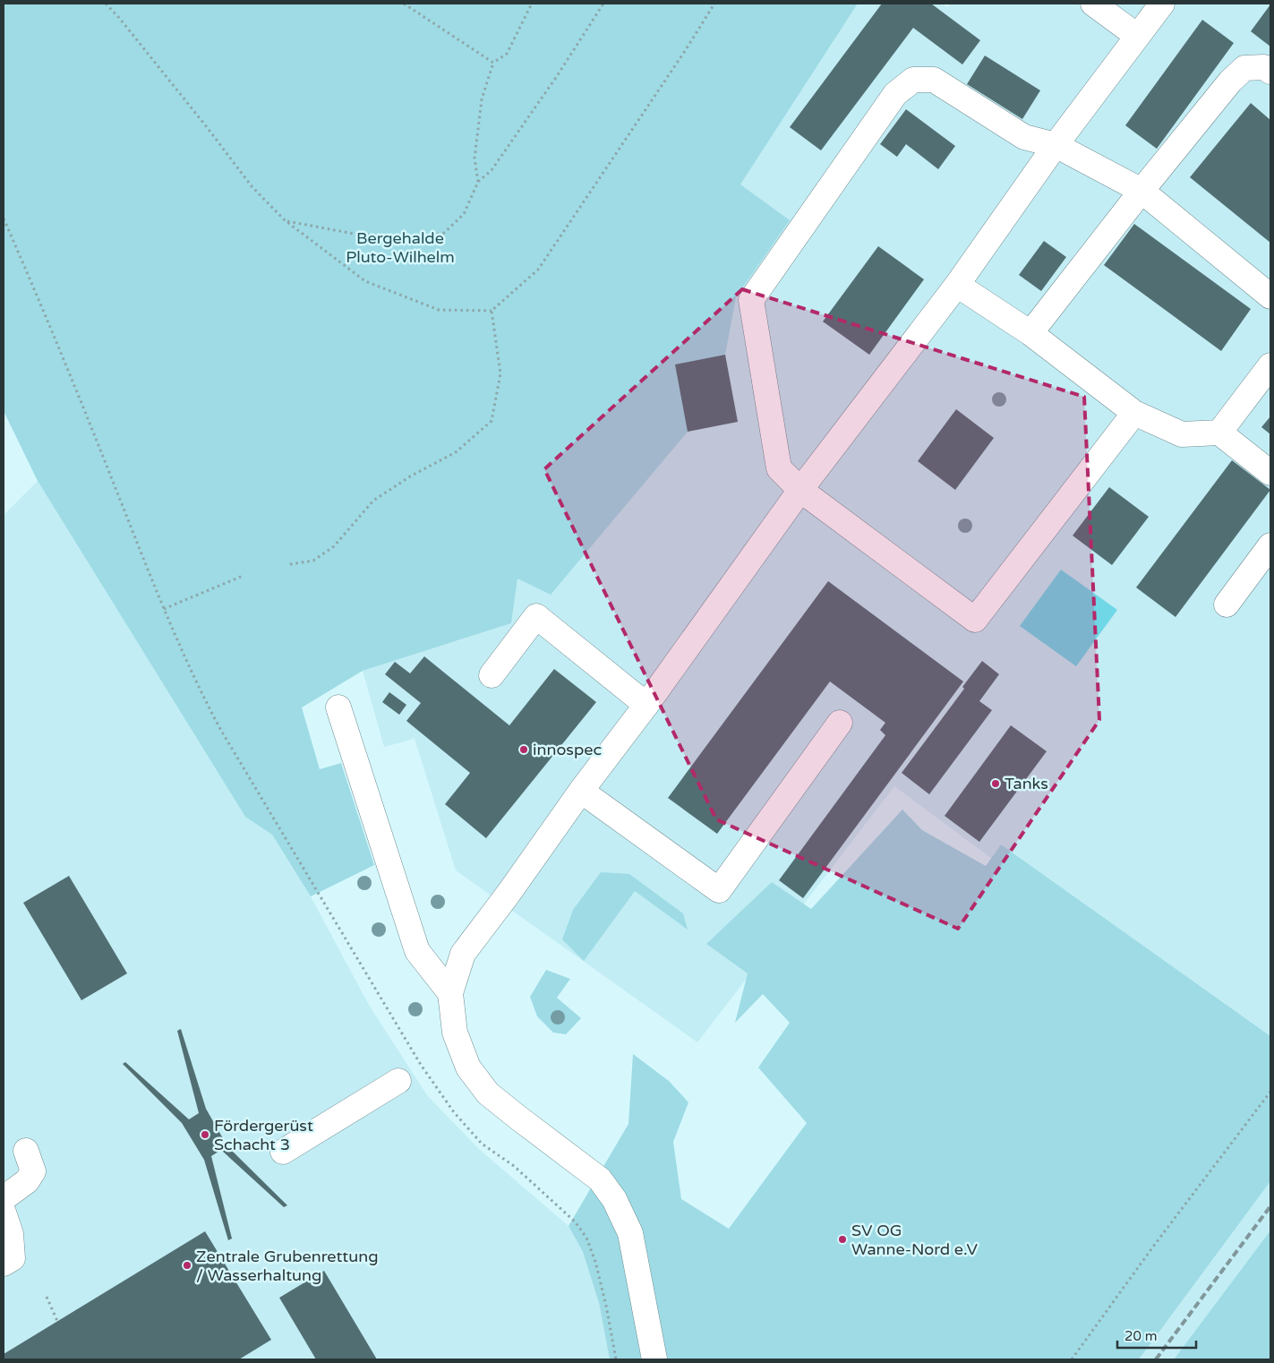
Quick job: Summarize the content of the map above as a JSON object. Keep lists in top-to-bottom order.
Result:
{
  "parks": ["Bergehalde Pluto-Wilhelm"],
  "places": [
    "innospec",
    "Tanks",
    "Fördergerüst Schacht 3",
    "SV OG Wanne-Nord e.V",
    "Zentrale Grubenrettung / Wasserhaltung"
  ],
  "scale_bar": "20 m"
}
